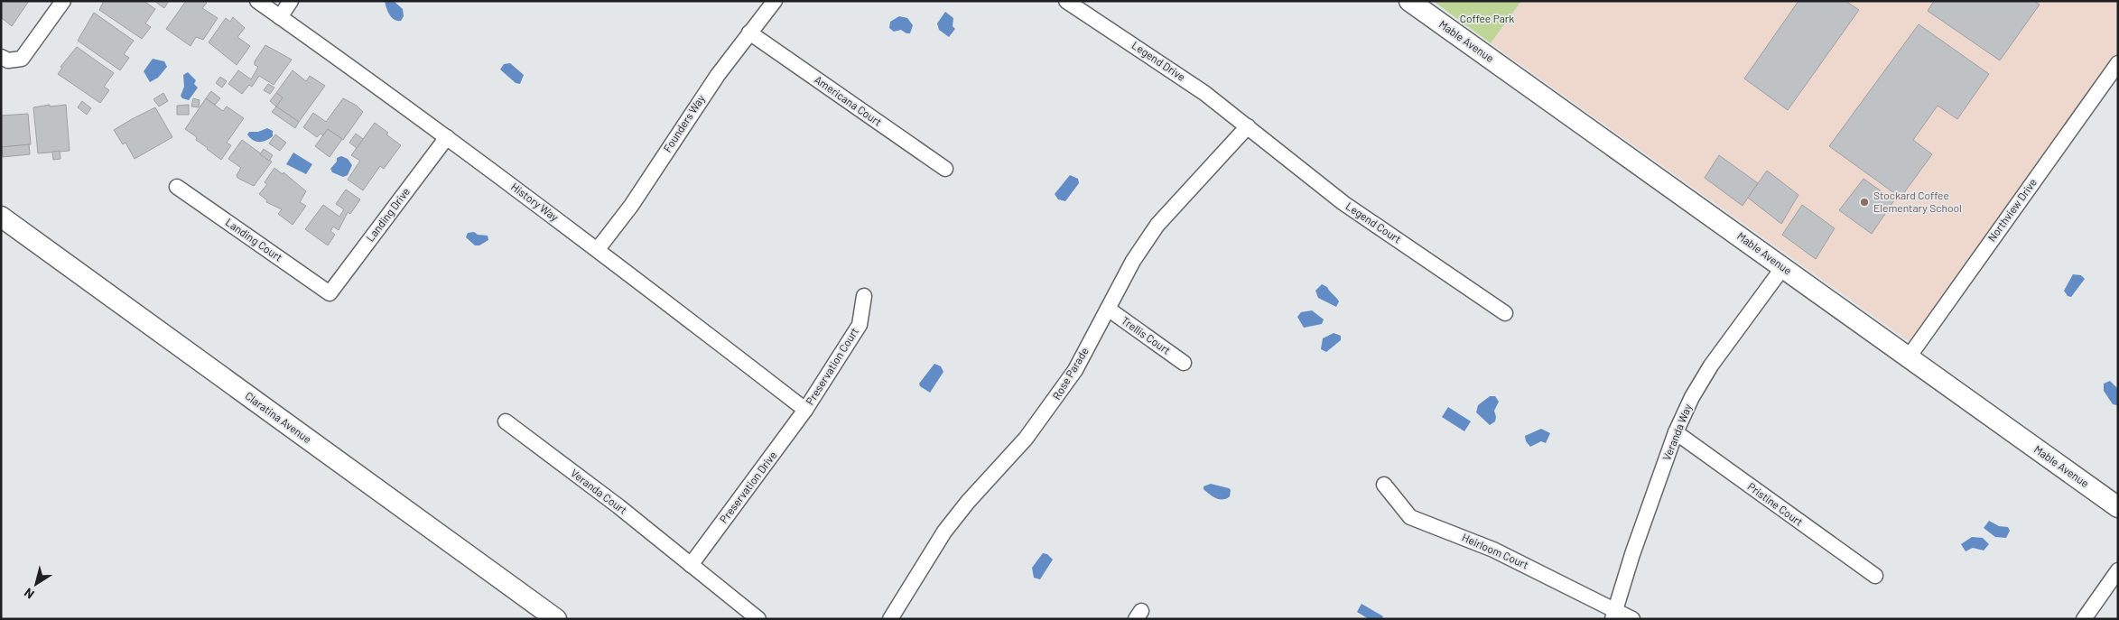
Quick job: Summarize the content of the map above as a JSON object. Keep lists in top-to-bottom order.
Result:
{
  "streets": {
    "street": [
      "Mable Avenue",
      "Legend Drive",
      "Americana Court",
      "Founders Way",
      "History Way",
      "Northview Drive",
      "Landing Drive",
      "Legend Court",
      "Landing Court",
      "Trellis Court",
      "Preservation Court",
      "Rose Parade",
      "Claratina Avenue",
      "Veranda Way",
      "Preservation Drive",
      "Veranda Court",
      "Pristine Court",
      "Heirloom Court"
    ]
  },
  "crossings": [
    ["Mable Avenue", "Northview Drive"],
    ["Mable Avenue", "Veranda Way"],
    ["Legend Drive", "Legend Court"],
    ["Legend Drive", "Rose Parade"],
    ["Americana Court", "Founders Way"],
    ["Founders Way", "History Way"],
    ["History Way", "Landing Drive"],
    ["History Way", "Preservation Court"],
    ["History Way", "Preservation Drive"],
    ["Landing Drive", "Landing Court"],
    ["Legend Court", "Rose Parade"],
    ["Trellis Court", "Rose Parade"],
    ["Preservation Court", "Preservation Drive"],
    ["Veranda Way", "Pristine Court"],
    ["Veranda Way", "Heirloom Court"],
    ["Preservation Drive", "Veranda Court"]
  ],
  "parks": ["Coffee Park"],
  "places": ["Stockard Coffee Elementary School"],
  "north": "bottom left"
}
